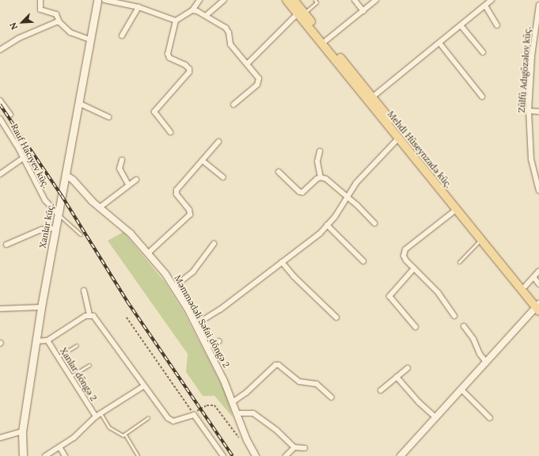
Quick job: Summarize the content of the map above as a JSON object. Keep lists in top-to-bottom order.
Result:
{
  "streets": {
    "main road": ["Mehdi Hüseynzadə küç.", "Xanlar küç."],
    "street": [
      "Zülfü Adıgözəlov küç.",
      "Rauf Hacıyev küç.",
      "Məmmədəli Səfai döngə 2",
      "Xanlar döngə 2"
    ]
  },
  "crossings": [
    ["Rauf Hacıyev küç.", "Xanlar küç."],
    ["Xanlar küç.", "Məmmədəli Səfai döngə 2"]
  ],
  "north": "bottom left"
}
